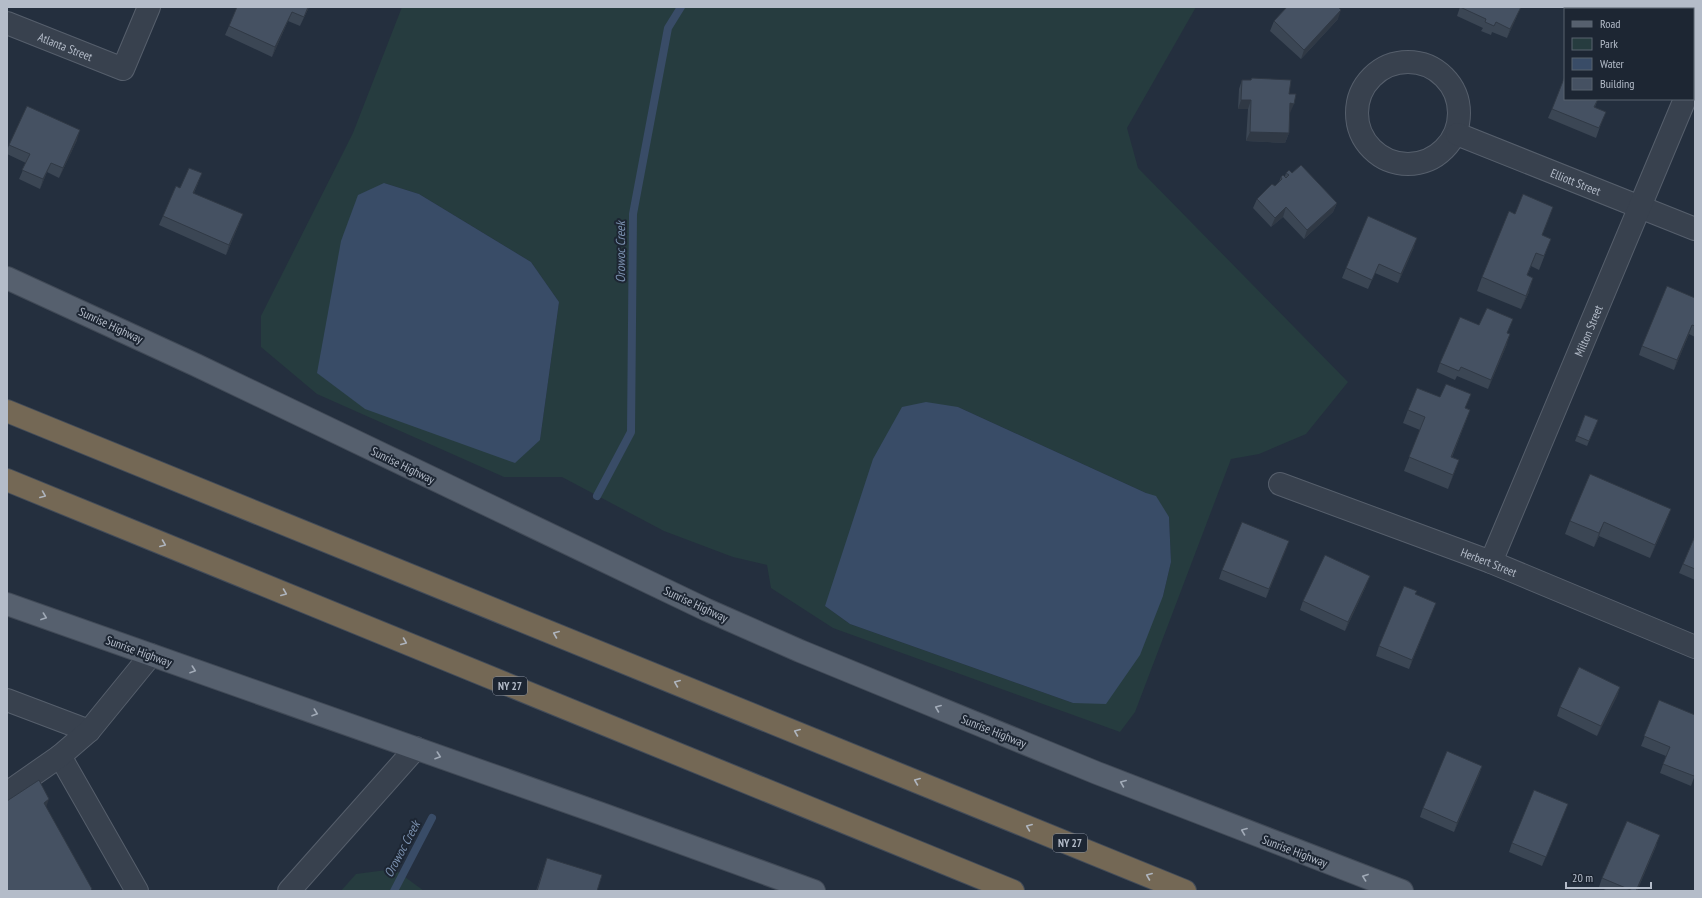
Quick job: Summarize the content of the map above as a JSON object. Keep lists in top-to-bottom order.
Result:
{
  "streets": {
    "highway": ["NY 27"],
    "main road": ["Sunrise Highway"],
    "street": [
      "Atlanta Street",
      "Elliott Street",
      "Milton Street",
      "Herbert Street"
    ]
  },
  "crossings": [
    ["Elliott Street", "Milton Street"],
    ["Milton Street", "Herbert Street"]
  ],
  "water": ["Orowoc Creek"],
  "legend": [
    "Road",
    "Park",
    "Water",
    "Building"
  ],
  "scale_bar": "20 m"
}
